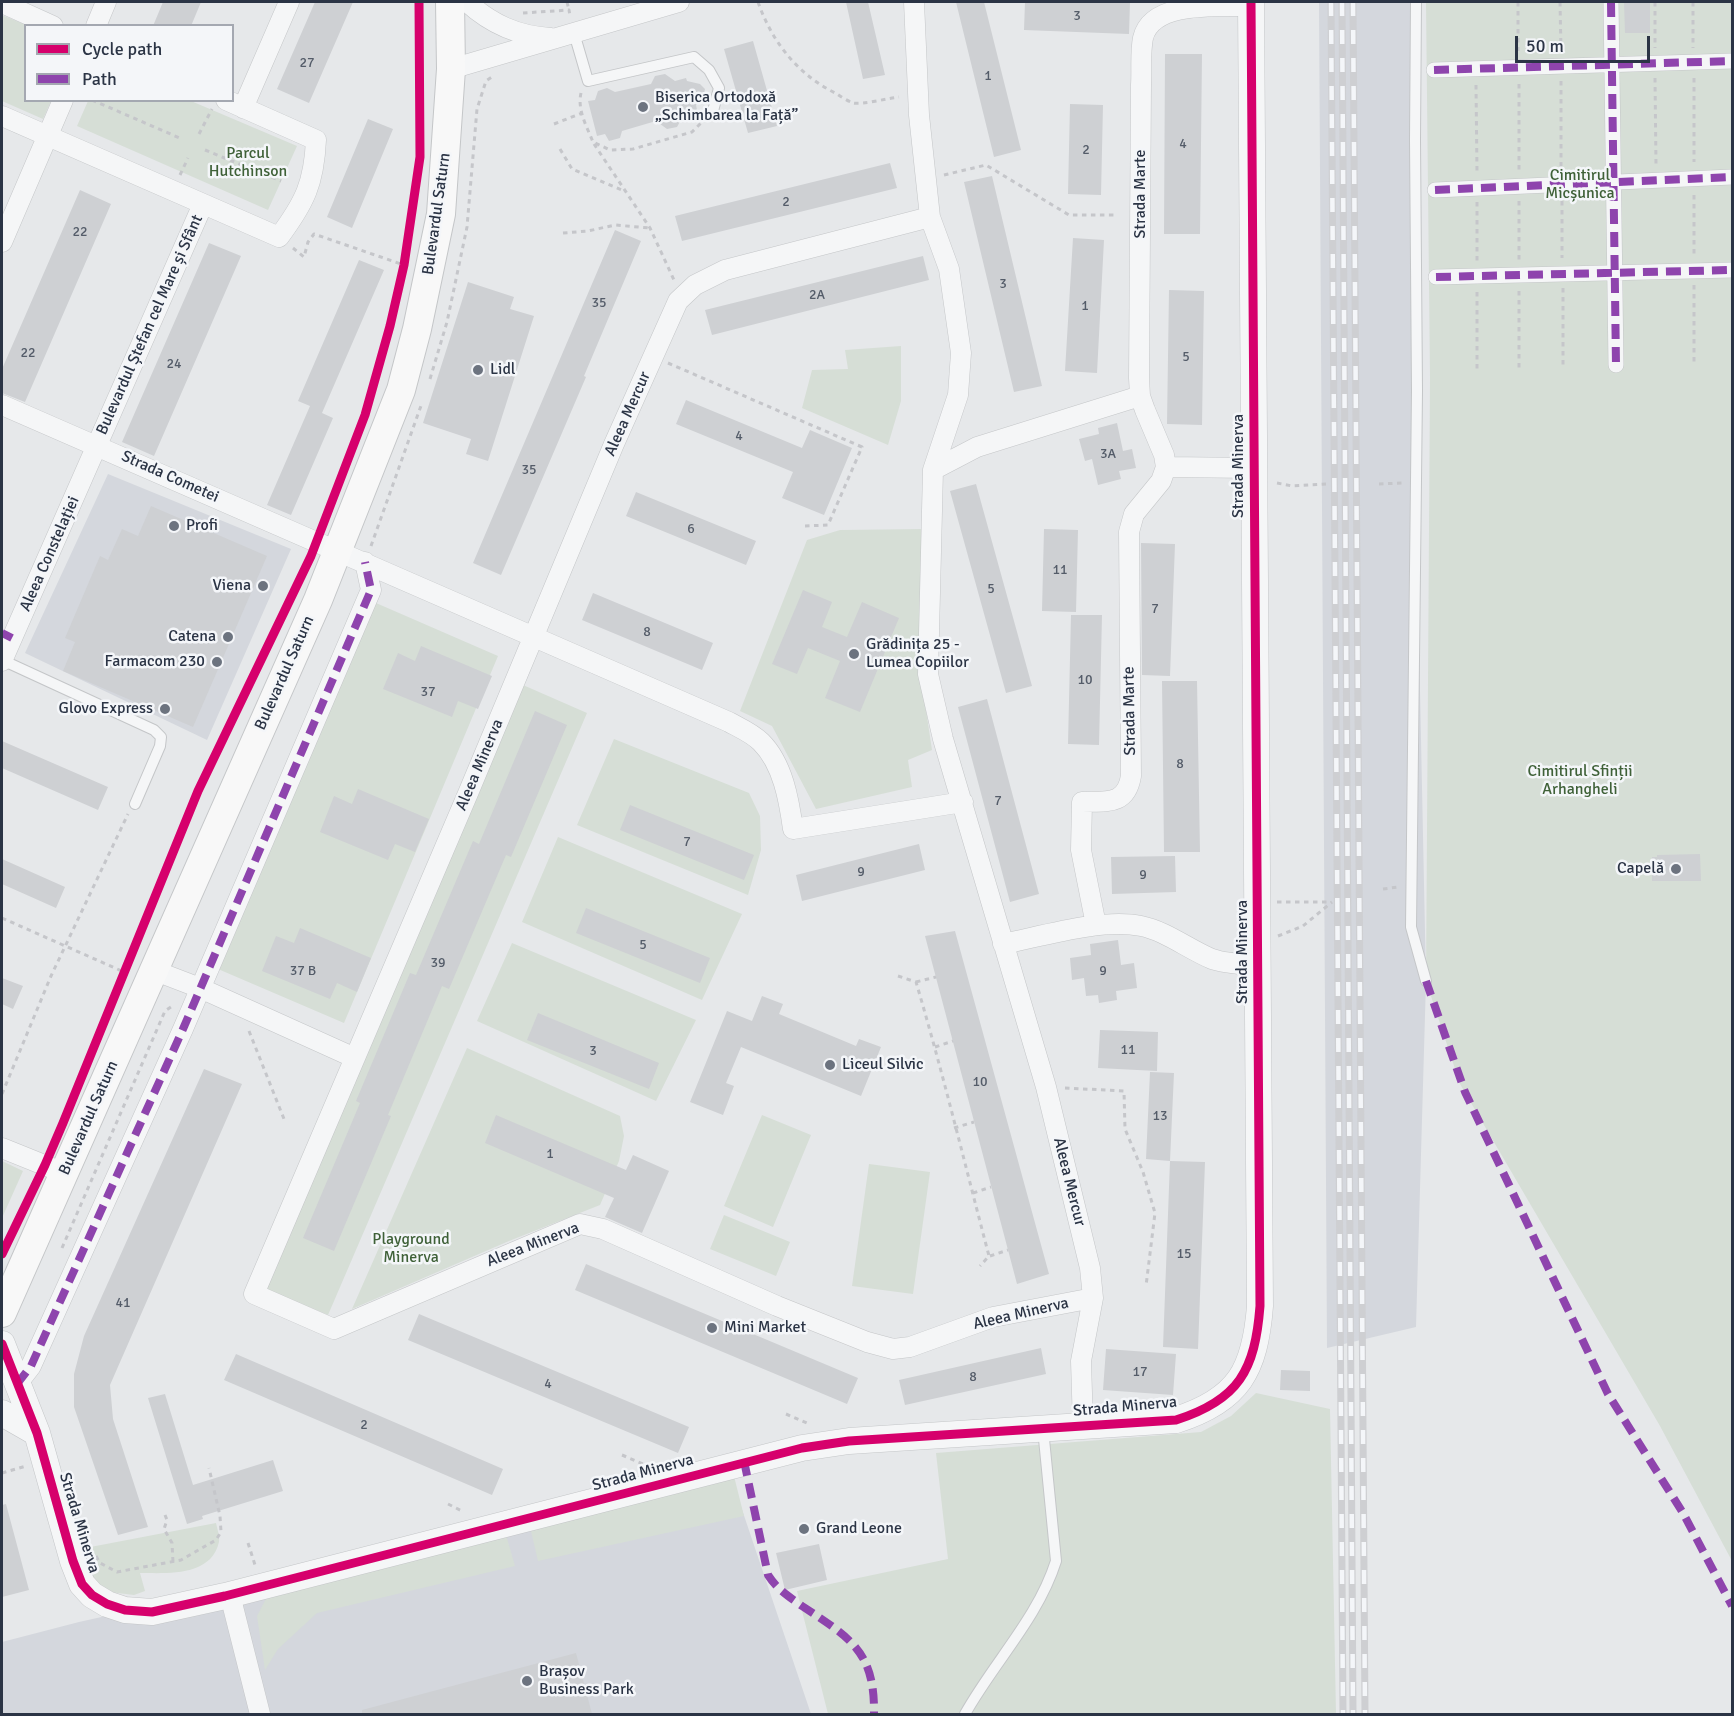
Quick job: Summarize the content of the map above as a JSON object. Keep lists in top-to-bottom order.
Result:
{
  "streets": {
    "main road": ["Bulevardul Saturn"],
    "street": [
      "Strada Marte",
      "Bulevardul Ștefan cel Mare și Sfânt",
      "Aleea Mercur",
      "Strada Minerva",
      "Strada Cometei",
      "Aleea Constelației",
      "Aleea Minerva"
    ]
  },
  "crossings": [
    ["Strada Marte", "Strada Minerva"],
    ["Bulevardul Saturn", "Strada Cometei"],
    ["Bulevardul Ștefan cel Mare și Sfânt", "Strada Cometei"],
    ["Bulevardul Ștefan cel Mare și Sfânt", "Aleea Constelației"],
    ["Aleea Mercur", "Strada Minerva"],
    ["Aleea Mercur", "Strada Cometei"],
    ["Aleea Mercur", "Aleea Minerva"],
    ["Strada Cometei", "Aleea Constelației"],
    ["Strada Cometei", "Aleea Minerva"]
  ],
  "parks": [
    "Parcul Hutchinson",
    "Cimitirul Micșunica",
    "Cimitirul Sfinții Arhangheli",
    "Playground Minerva"
  ],
  "places": [
    "Biserica Ortodoxă „Schimbarea la Față”",
    "Lidl",
    "Profi",
    "Viena",
    "Catena",
    "Grădinița 25 - Lumea Copiilor",
    "Farmacom 230",
    "Glovo Express",
    "Capelă",
    "Liceul Silvic",
    "Mini Market",
    "Grand Leone",
    "Brașov Business Park"
  ],
  "house_numbers": [
    "3",
    "27",
    "1",
    "4",
    "2",
    "2",
    "22",
    "3",
    "2A",
    "35",
    "1",
    "22",
    "5",
    "24",
    "4",
    "3A",
    "35",
    "6",
    "11",
    "5",
    "7",
    "8",
    "10",
    "37",
    "8",
    "7",
    "7",
    "9",
    "9",
    "5",
    "39",
    "37 B",
    "9",
    "11",
    "3",
    "10",
    "13",
    "1",
    "15",
    "41",
    "17",
    "8",
    "4",
    "2"
  ],
  "legend": ["Cycle path", "Path"],
  "scale_bar": "50 m"
}
